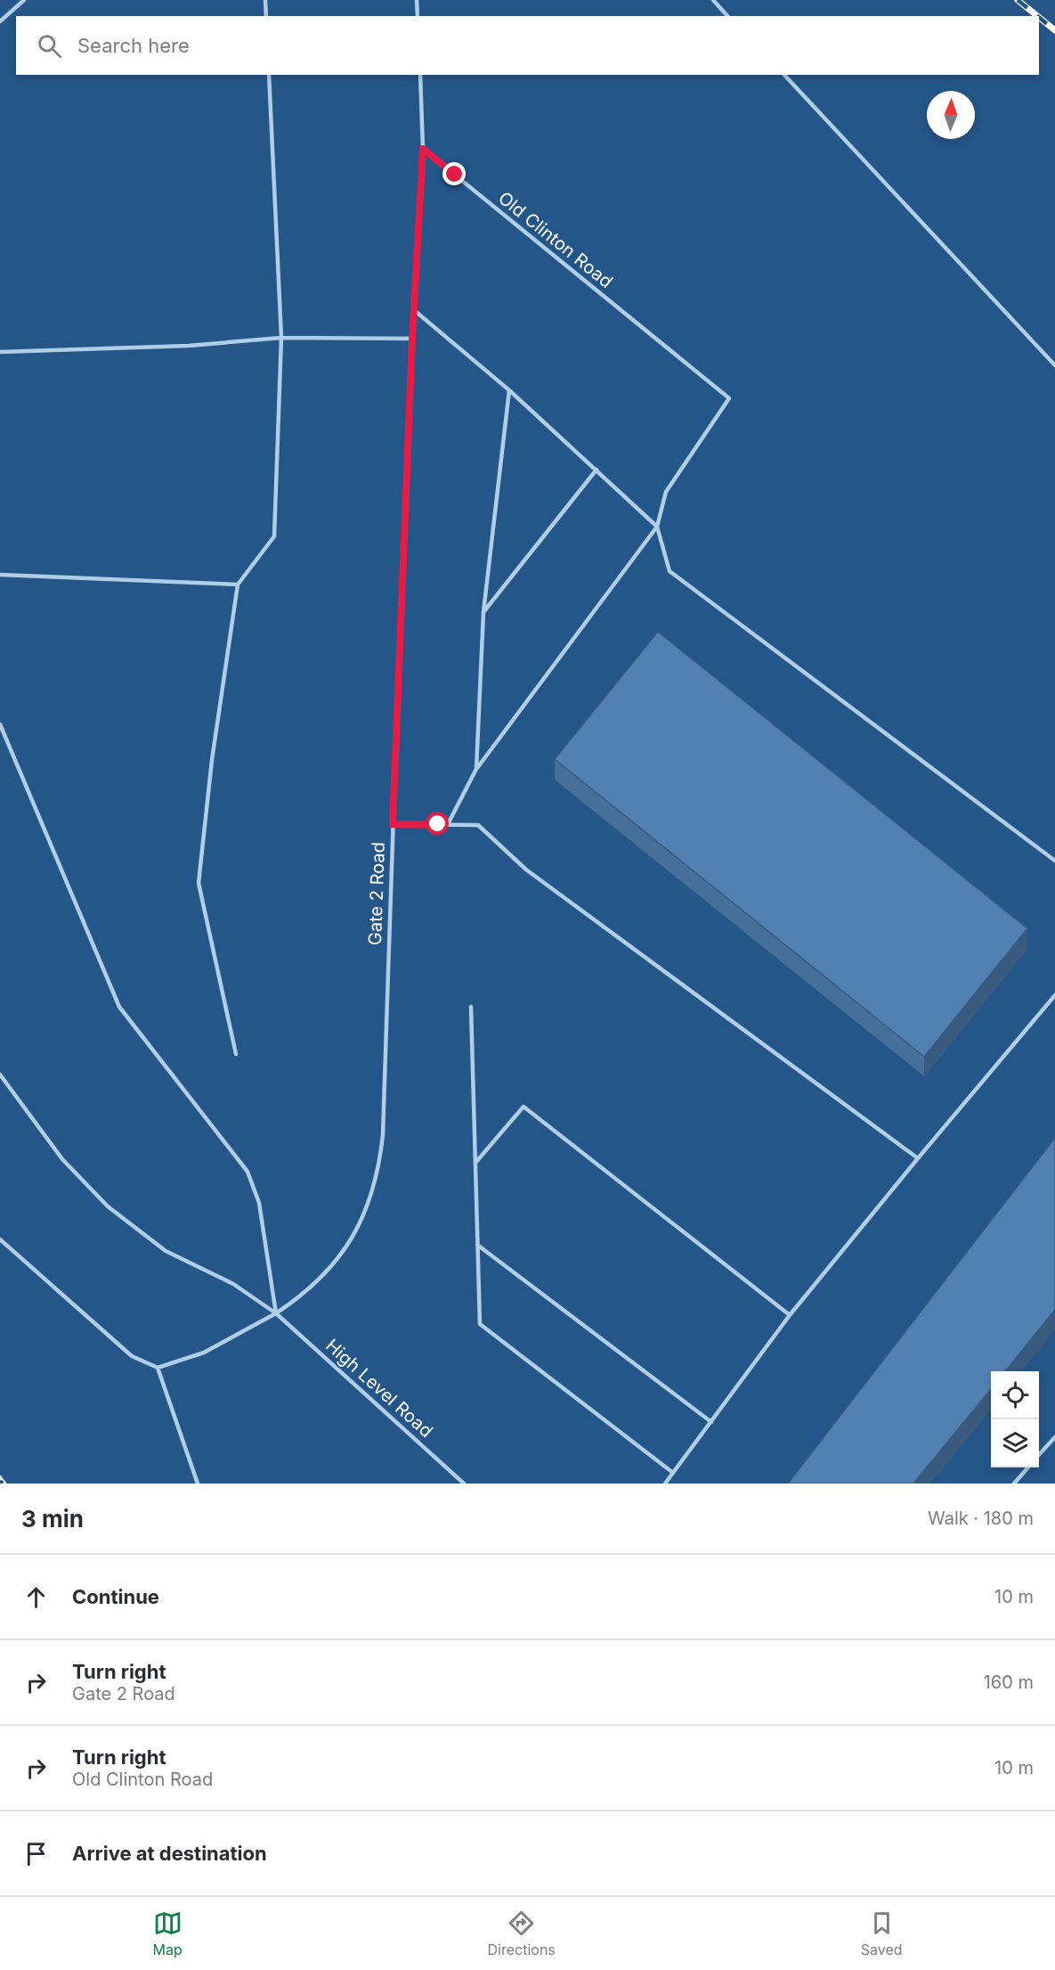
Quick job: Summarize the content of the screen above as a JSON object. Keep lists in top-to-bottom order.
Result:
{
  "streets": {
    "lane": ["Old Clinton Road", "Gate 2 Road", "High Level Road"]
  },
  "crossings": [
    ["Old Clinton Road", "Gate 2 Road"],
    ["Gate 2 Road", "High Level Road"]
  ],
  "north": "top",
  "page": {
    "search": "Search here",
    "heading": ["3 min", "Walk · 180 m"],
    "list": [
      ["Continue", "10 m"],
      ["Turn right", "Gate 2 Road", "160 m"],
      ["Turn right", "Old Clinton Road", "10 m"],
      "Arrive at destination"
    ],
    "nav": ["Map", "Directions", "Saved"]
  }
}
